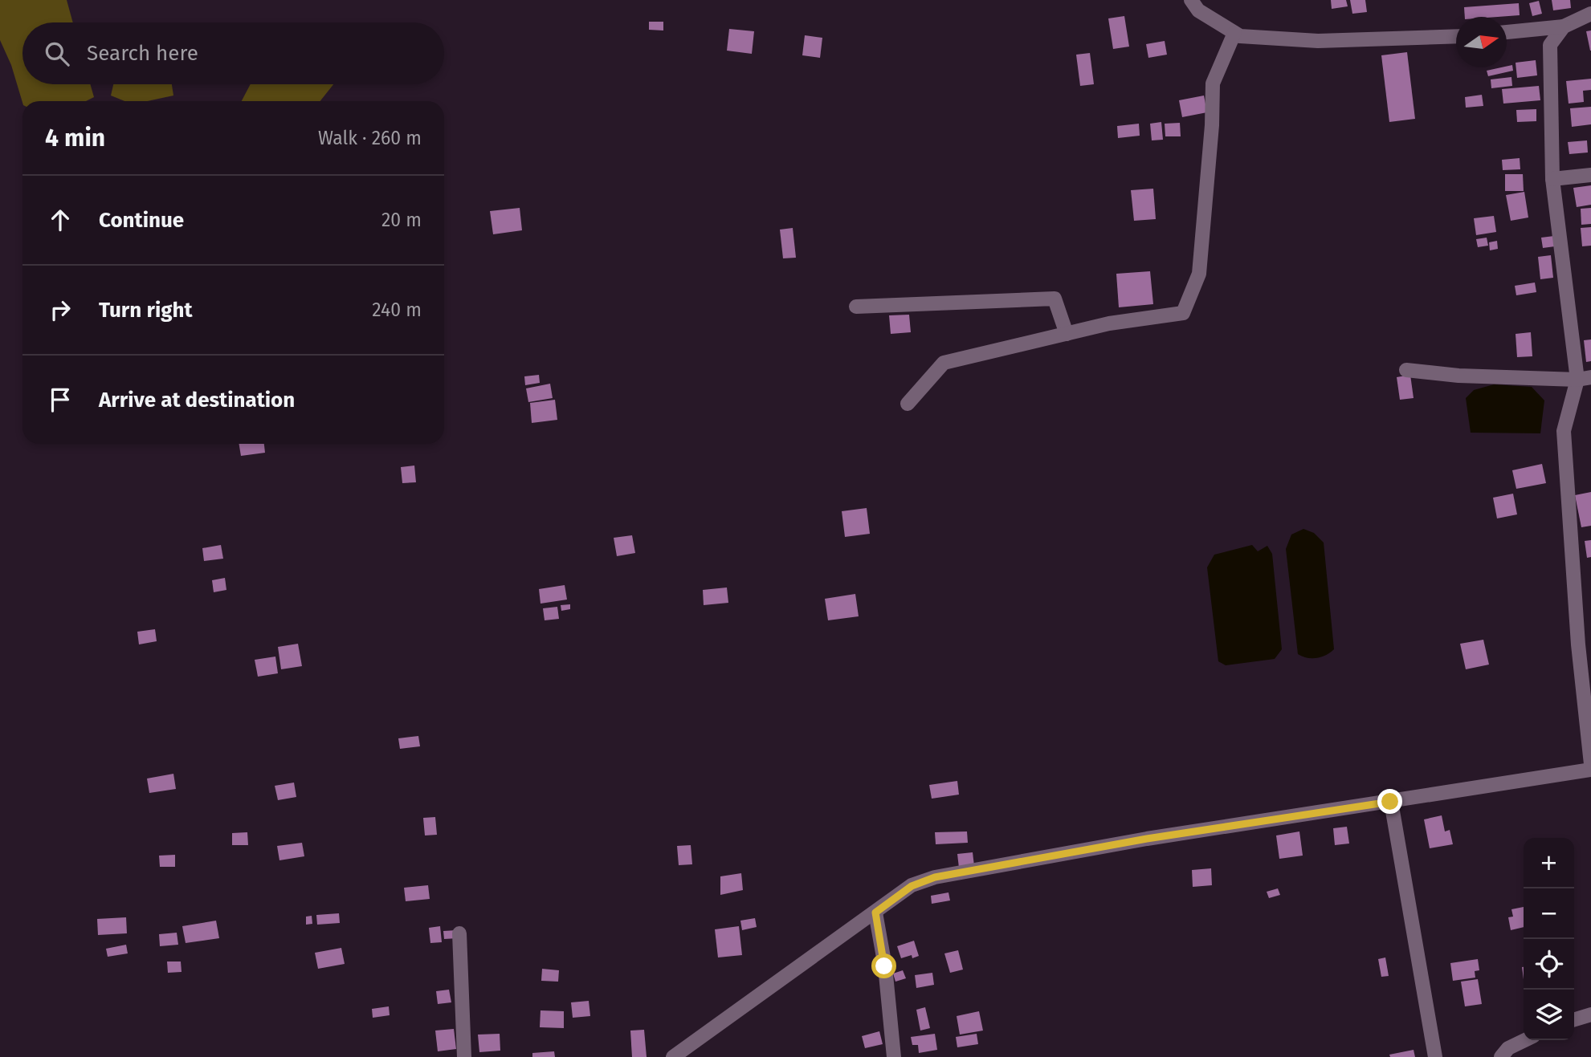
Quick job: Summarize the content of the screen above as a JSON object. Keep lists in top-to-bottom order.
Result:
{
  "north": "right",
  "page": {
    "search": "Search here",
    "heading": ["4 min", "Walk · 260 m"],
    "list": [
      ["Continue", "20 m"],
      ["Turn right", "240 m"],
      "Arrive at destination"
    ],
    "map_buttons": ["+", "−"]
  }
}
